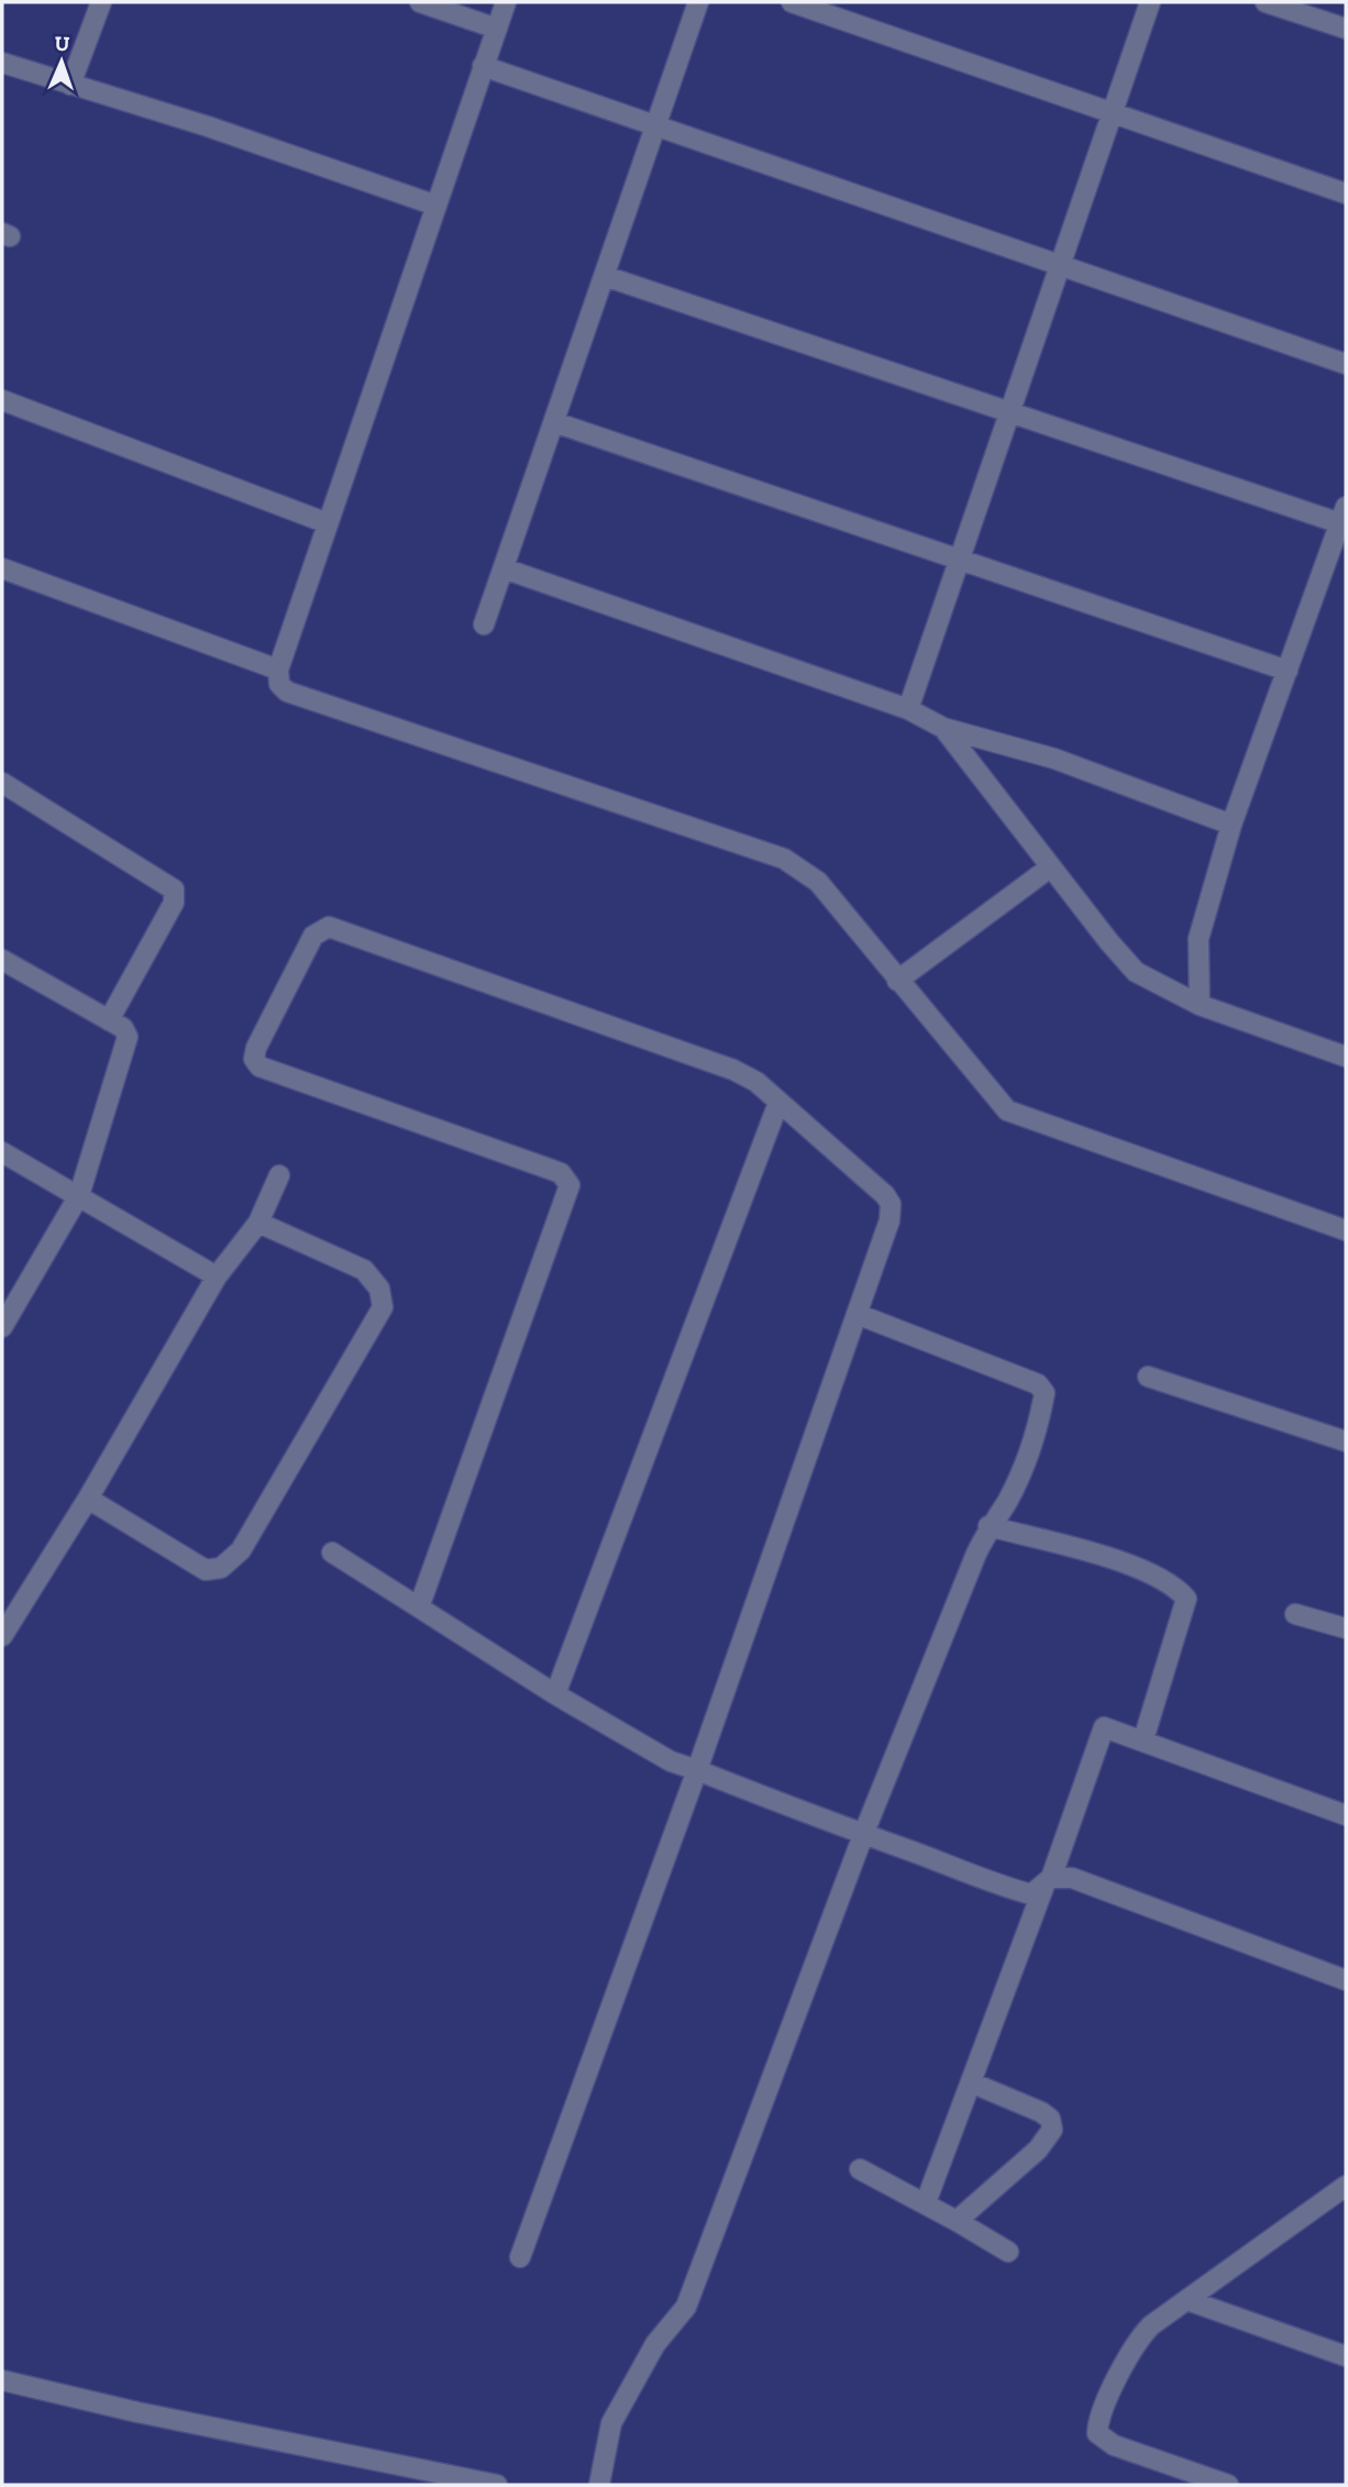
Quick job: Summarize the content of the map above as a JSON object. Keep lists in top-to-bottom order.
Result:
{
  "north": "top"
}
